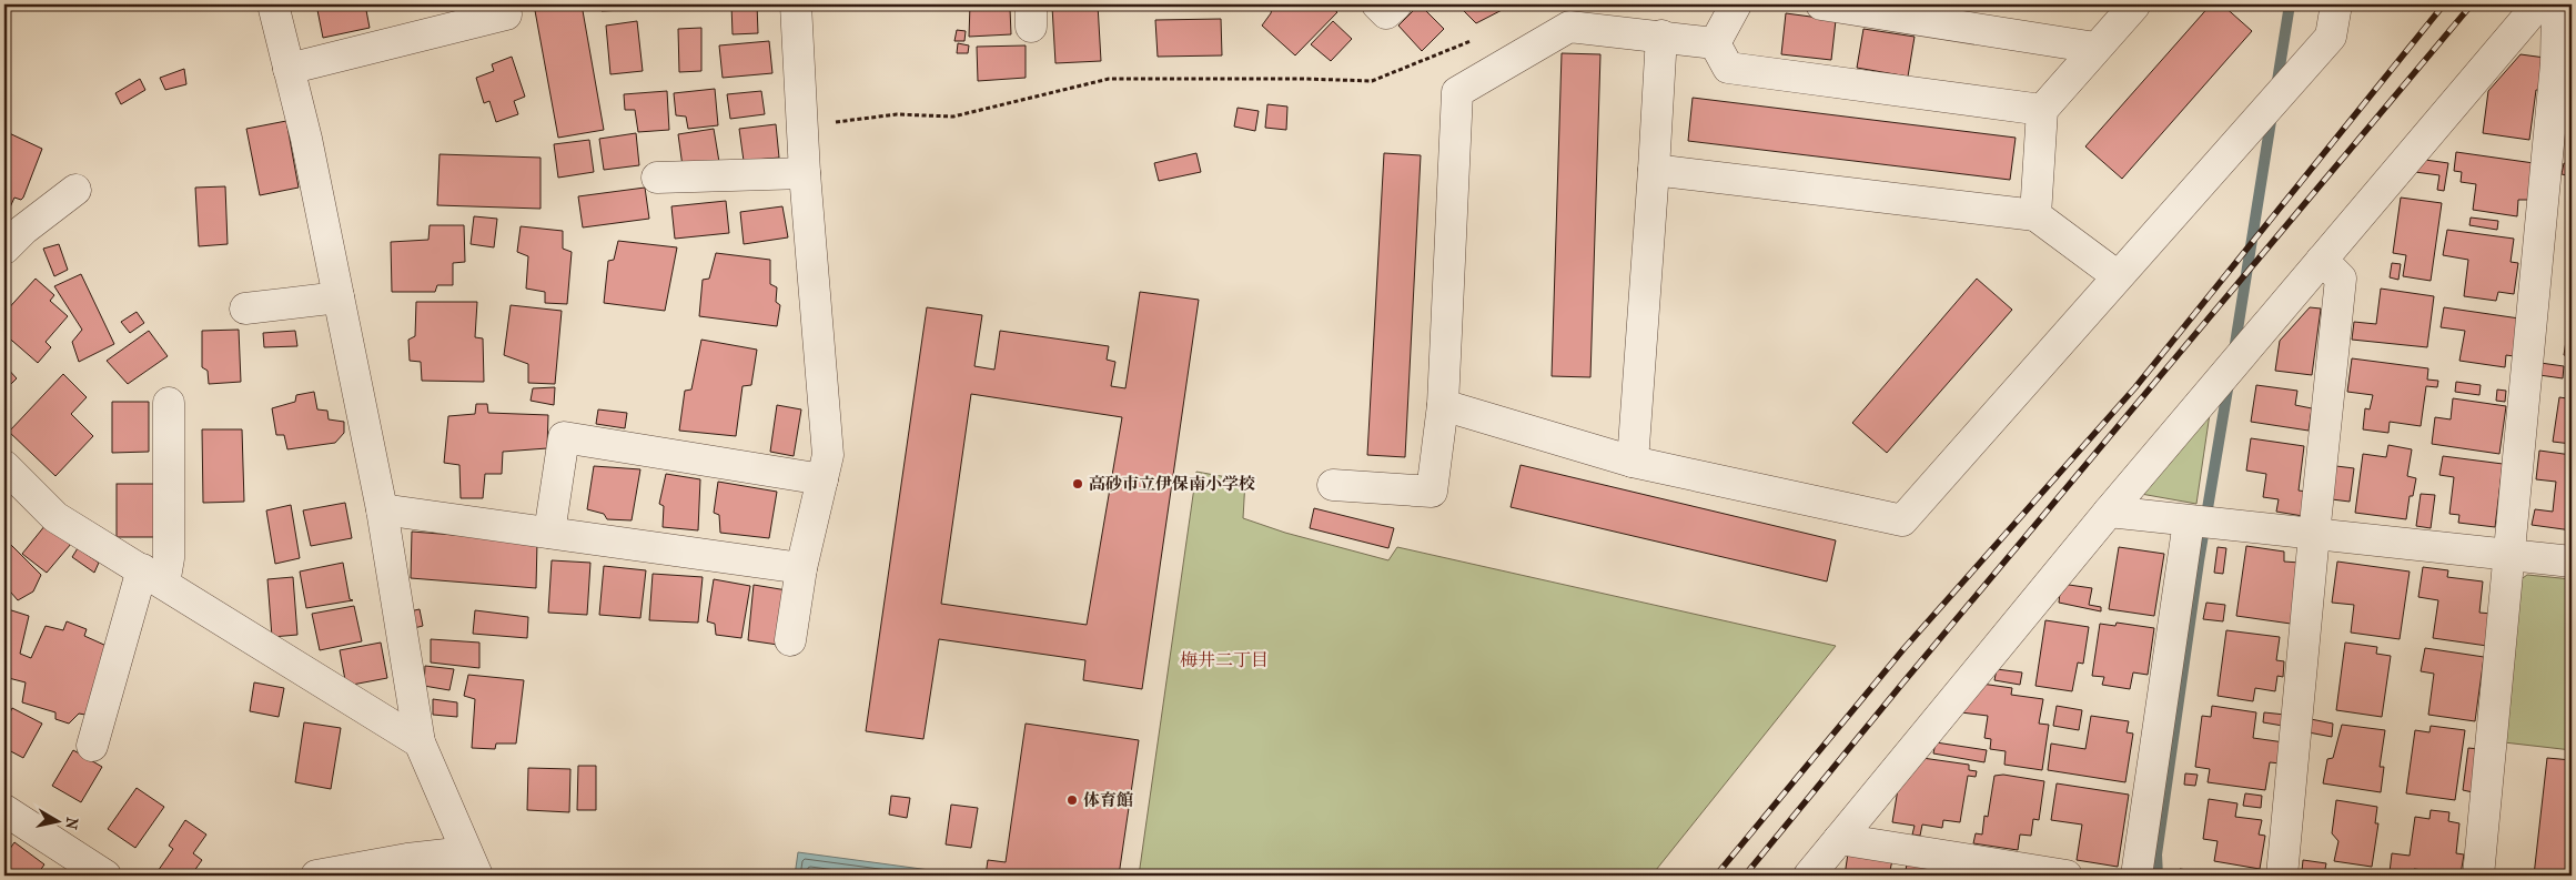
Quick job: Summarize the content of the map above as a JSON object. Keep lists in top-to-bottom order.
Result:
{
  "districts": ["梅井二丁目"],
  "places": ["高砂市立伊保南小学校", "体育館"],
  "north": "right"
}
